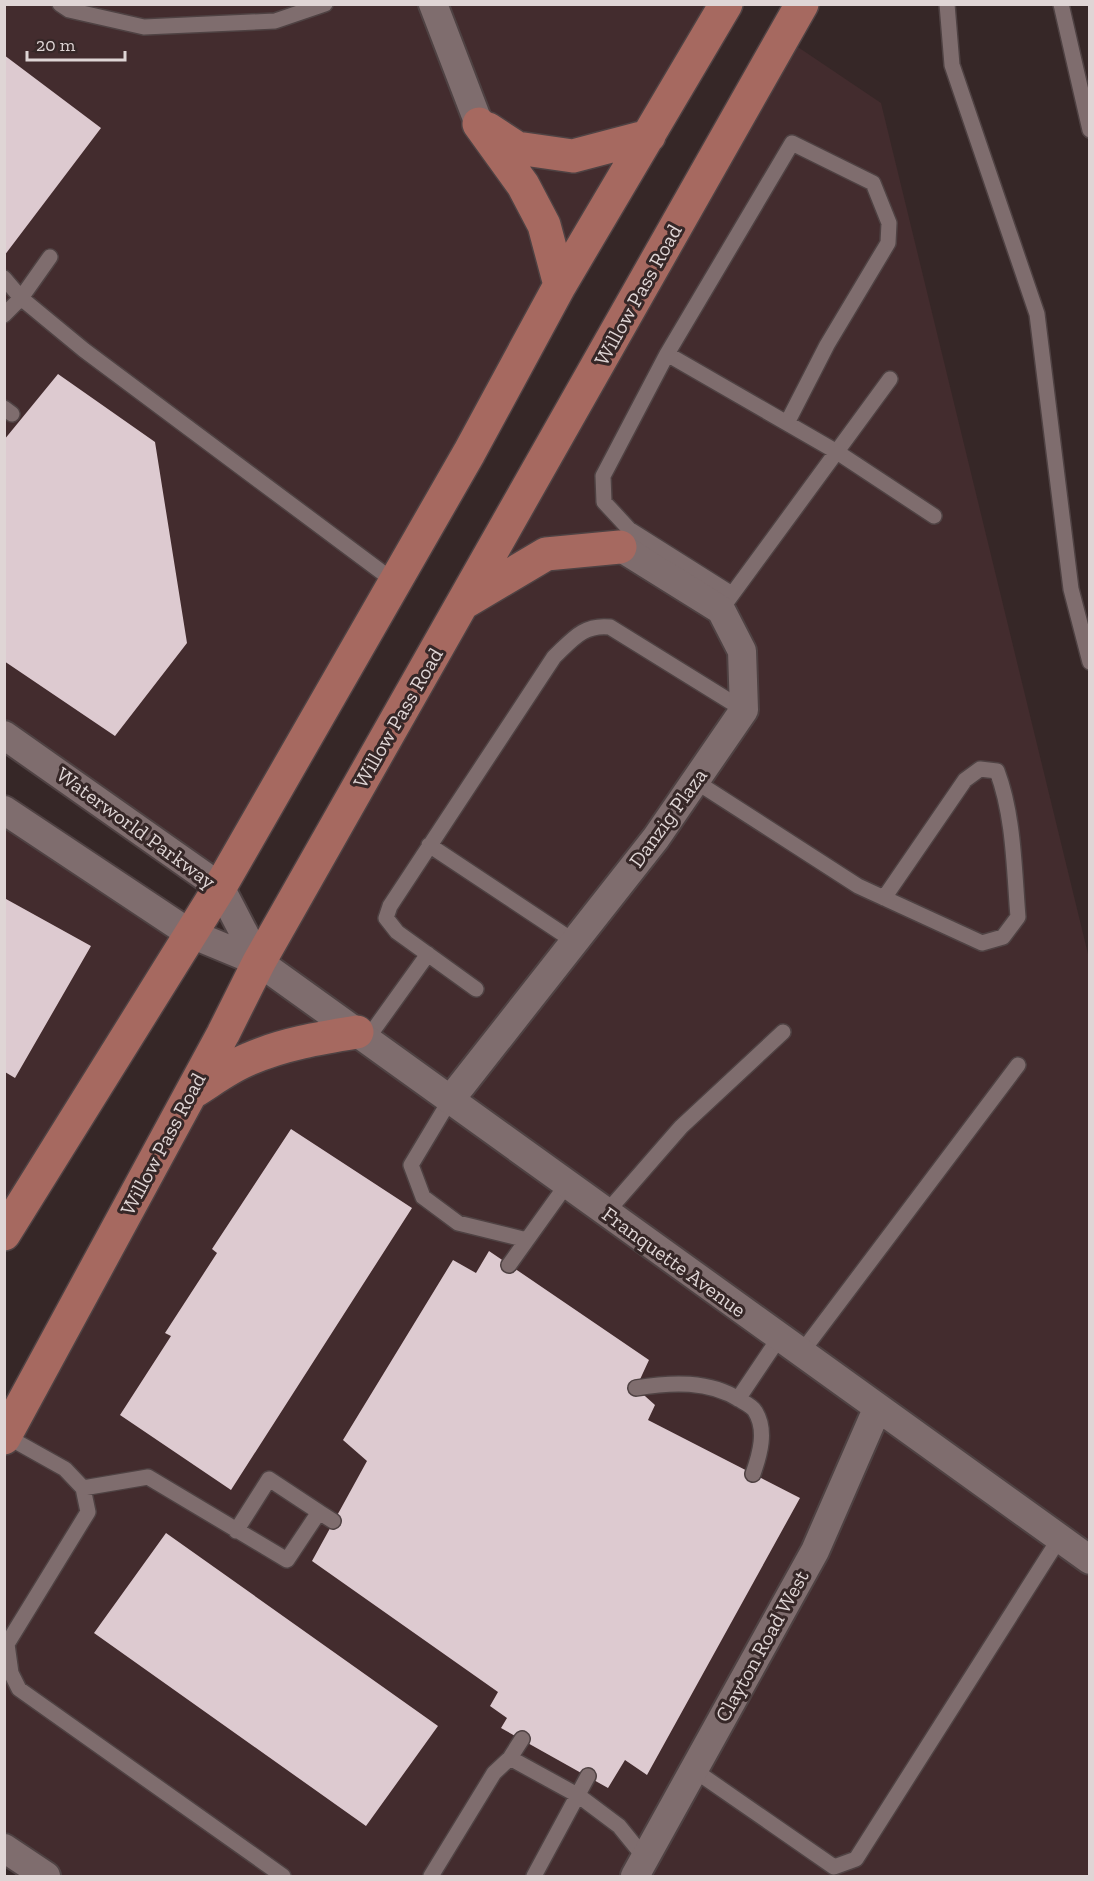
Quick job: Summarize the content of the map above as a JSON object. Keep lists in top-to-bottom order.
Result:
{
  "streets": {
    "main road": ["Willow Pass Road"],
    "street": [
      "Danzig Plaza",
      "Waterworld Parkway",
      "Franquette Avenue",
      "Clayton Road West"
    ]
  },
  "crossings": [
    ["Willow Pass Road", "Waterworld Parkway"],
    ["Willow Pass Road", "Franquette Avenue"],
    ["Danzig Plaza", "Franquette Avenue"],
    ["Waterworld Parkway", "Franquette Avenue"],
    ["Franquette Avenue", "Clayton Road West"]
  ],
  "scale_bar": "20 m"
}
